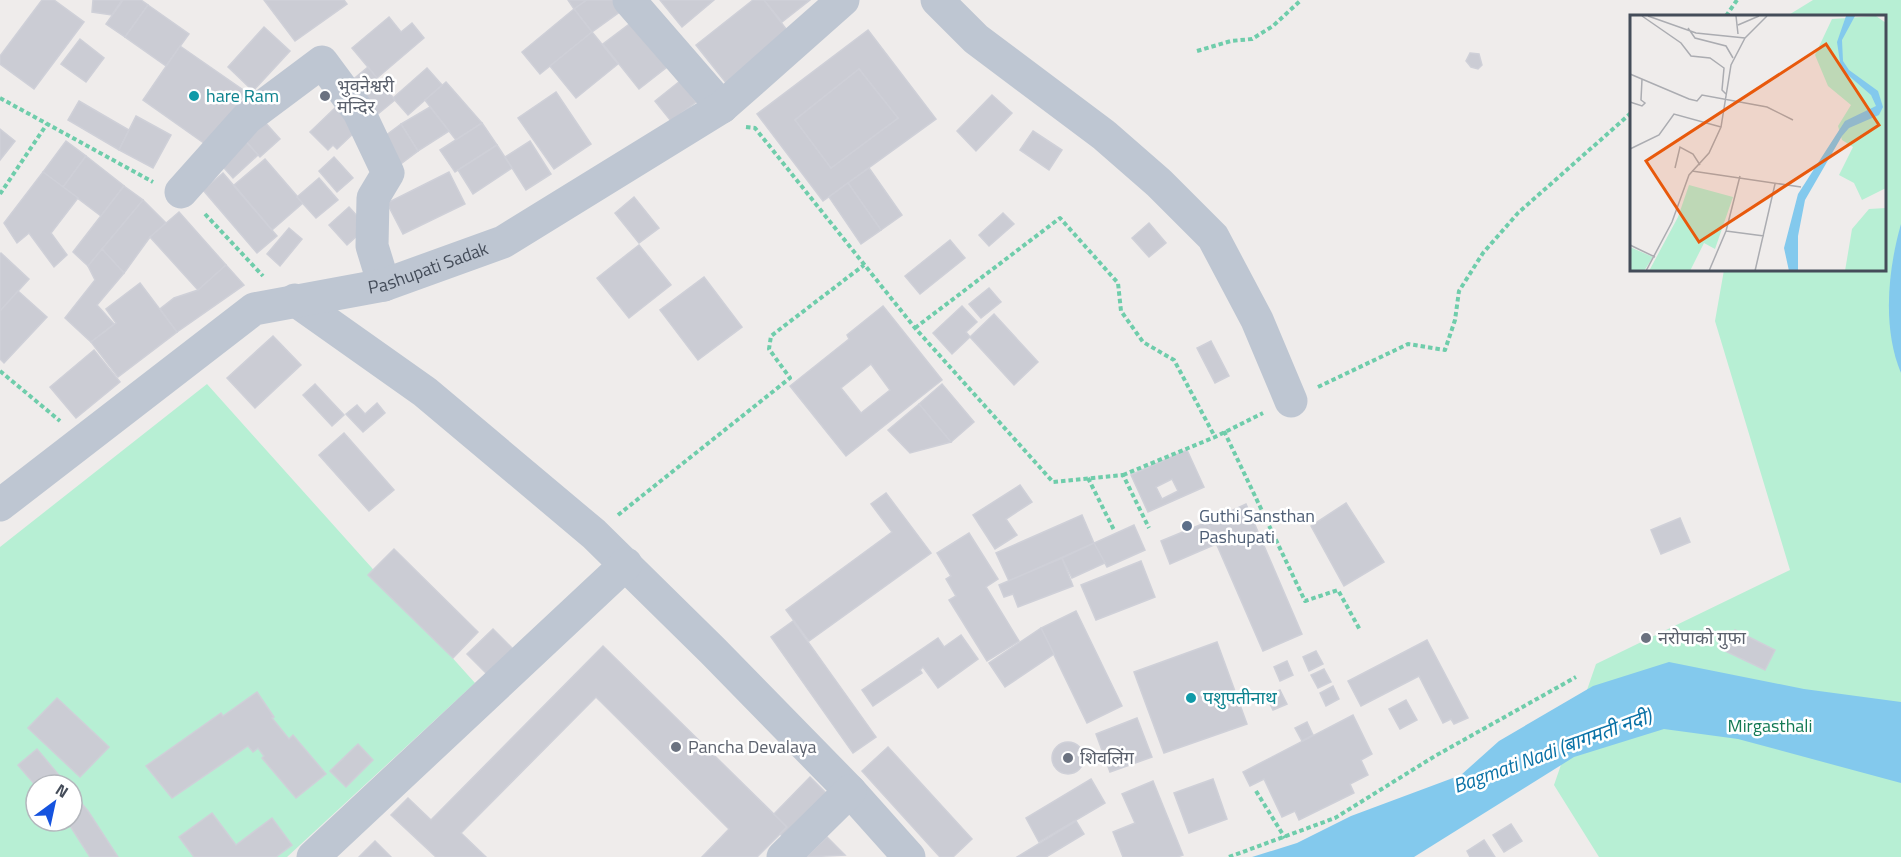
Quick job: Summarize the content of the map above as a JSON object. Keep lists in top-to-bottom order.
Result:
{
  "streets": {
    "street": ["Pashupati Sadak"]
  },
  "water": ["Bagmati Nadi (बागमती नदी)"],
  "parks": ["Mirgasthali"],
  "places": [
    "hare Ram",
    "भुवनेश्वरी मन्दिर",
    "Guthi Sansthan Pashupati",
    "नरोपाको गुफा",
    "पशुपतीनाथ",
    "Pancha Devalaya",
    "शिवलिंग"
  ],
  "north": "top right"
}
